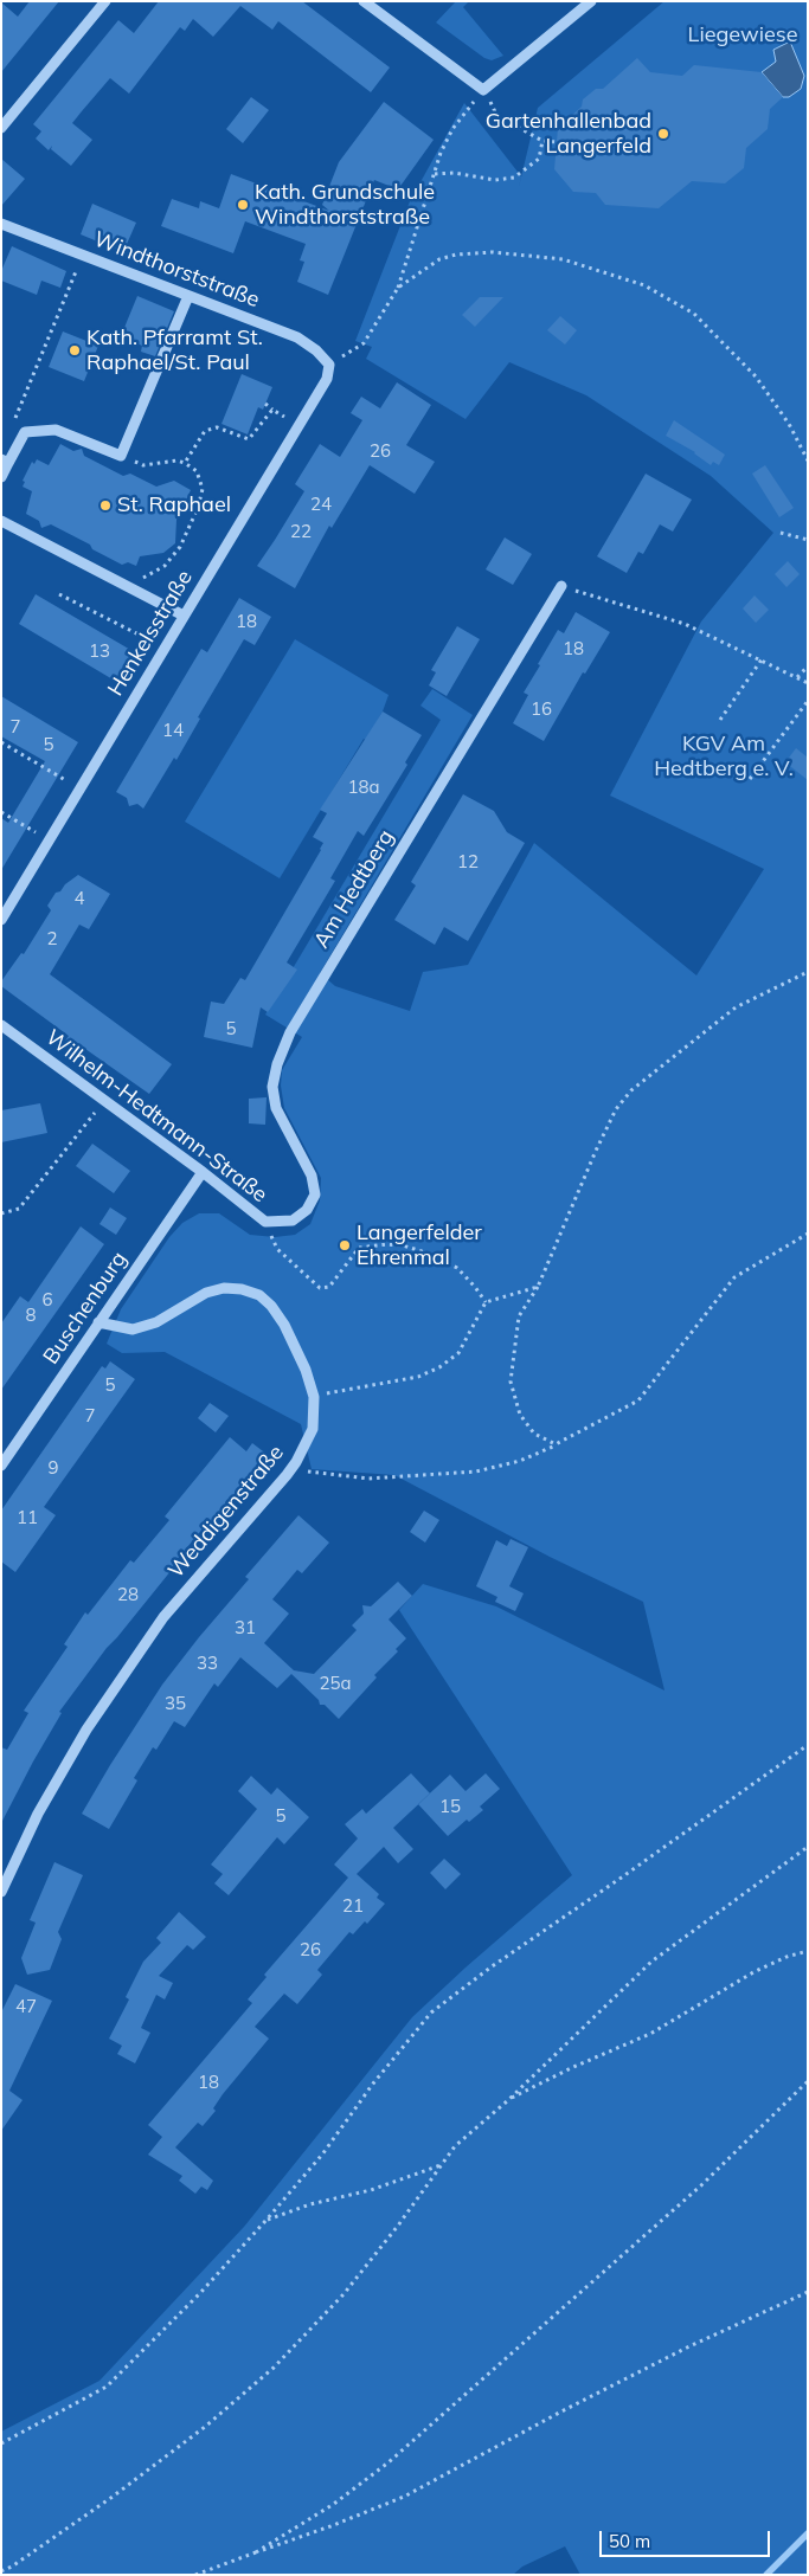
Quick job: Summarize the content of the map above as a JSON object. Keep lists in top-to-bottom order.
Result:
{
  "streets": {
    "street": [
      "Windthorststraße",
      "Henkelsstraße",
      "Am Hedtberg",
      "Wilhelm-Hedtmann-Straße",
      "Buschenburg",
      "Weddigenstraße"
    ]
  },
  "crossings": [
    ["Windthorststraße", "Henkelsstraße"],
    ["Am Hedtberg", "Wilhelm-Hedtmann-Straße"],
    ["Wilhelm-Hedtmann-Straße", "Buschenburg"],
    ["Buschenburg", "Weddigenstraße"]
  ],
  "parks": ["Liegewiese", "KGV Am Hedtberg e. V."],
  "places": [
    "Gartenhallenbad Langerfeld",
    "Kath. Grundschule Windthorststraße",
    "Kath. Pfarramt St. Raphael/St. Paul",
    "St. Raphael",
    "Langerfelder Ehrenmal"
  ],
  "house_numbers": [
    "26",
    "24",
    "22",
    "18",
    "18",
    "13",
    "16",
    "7",
    "14",
    "5",
    "18a",
    "12",
    "4",
    "2",
    "5",
    "6",
    "8",
    "5",
    "7",
    "9",
    "11",
    "28",
    "31",
    "33",
    "25a",
    "35",
    "15",
    "5",
    "21",
    "26",
    "47",
    "18"
  ],
  "scale_bar": "50 m"
}
